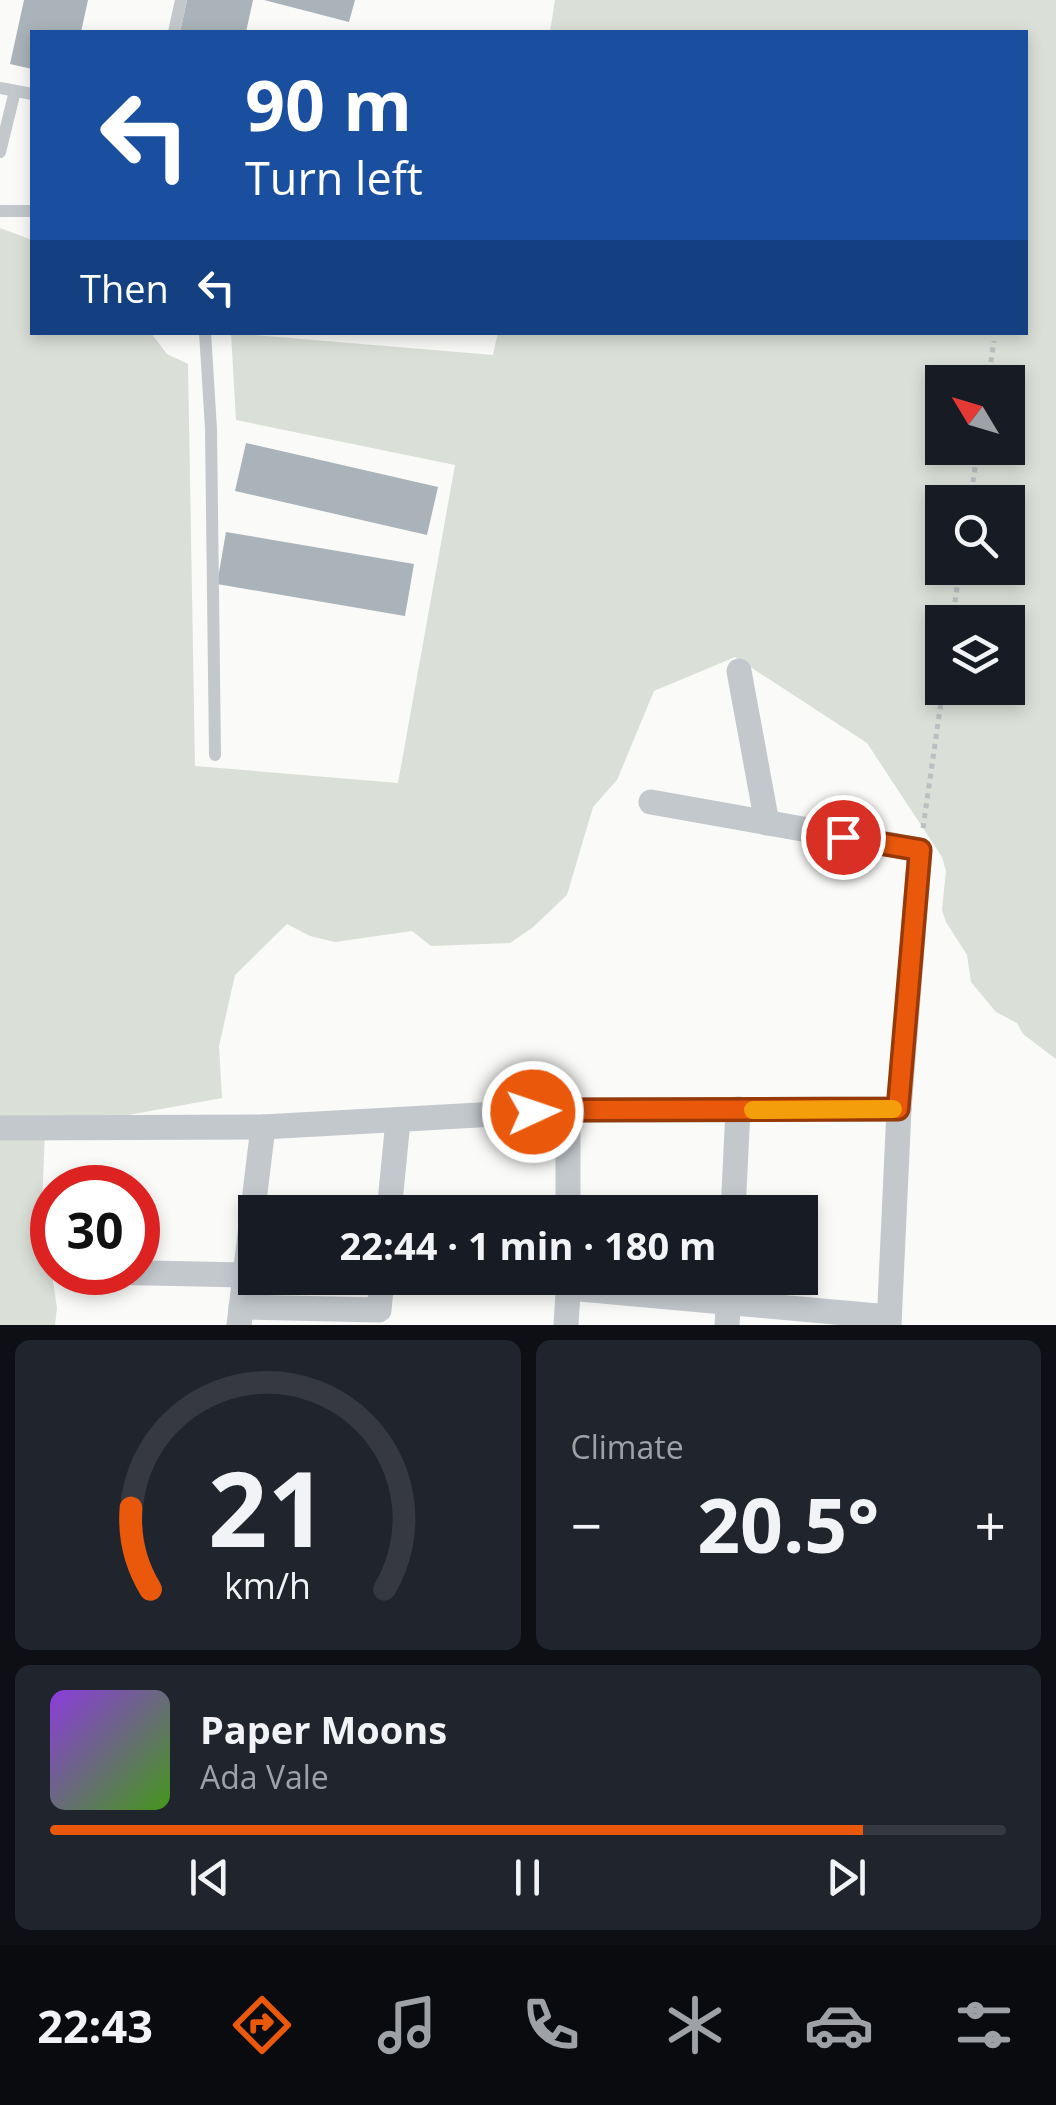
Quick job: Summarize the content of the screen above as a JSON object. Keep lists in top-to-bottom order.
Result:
{
  "north": "top left",
  "page": {
    "turn": ["90 m", "Turn left"],
    "then": "Then",
    "limit": "30",
    "trip": "22:44 · 1 min · 180 m",
    "tile": "Climate",
    "heat": ["−", "20.5°", "+"],
    "song": ["Paper Moons", "Ada Vale"],
    "tabs": "22:43",
    "gauge": ["21", "km/h"]
  }
}
